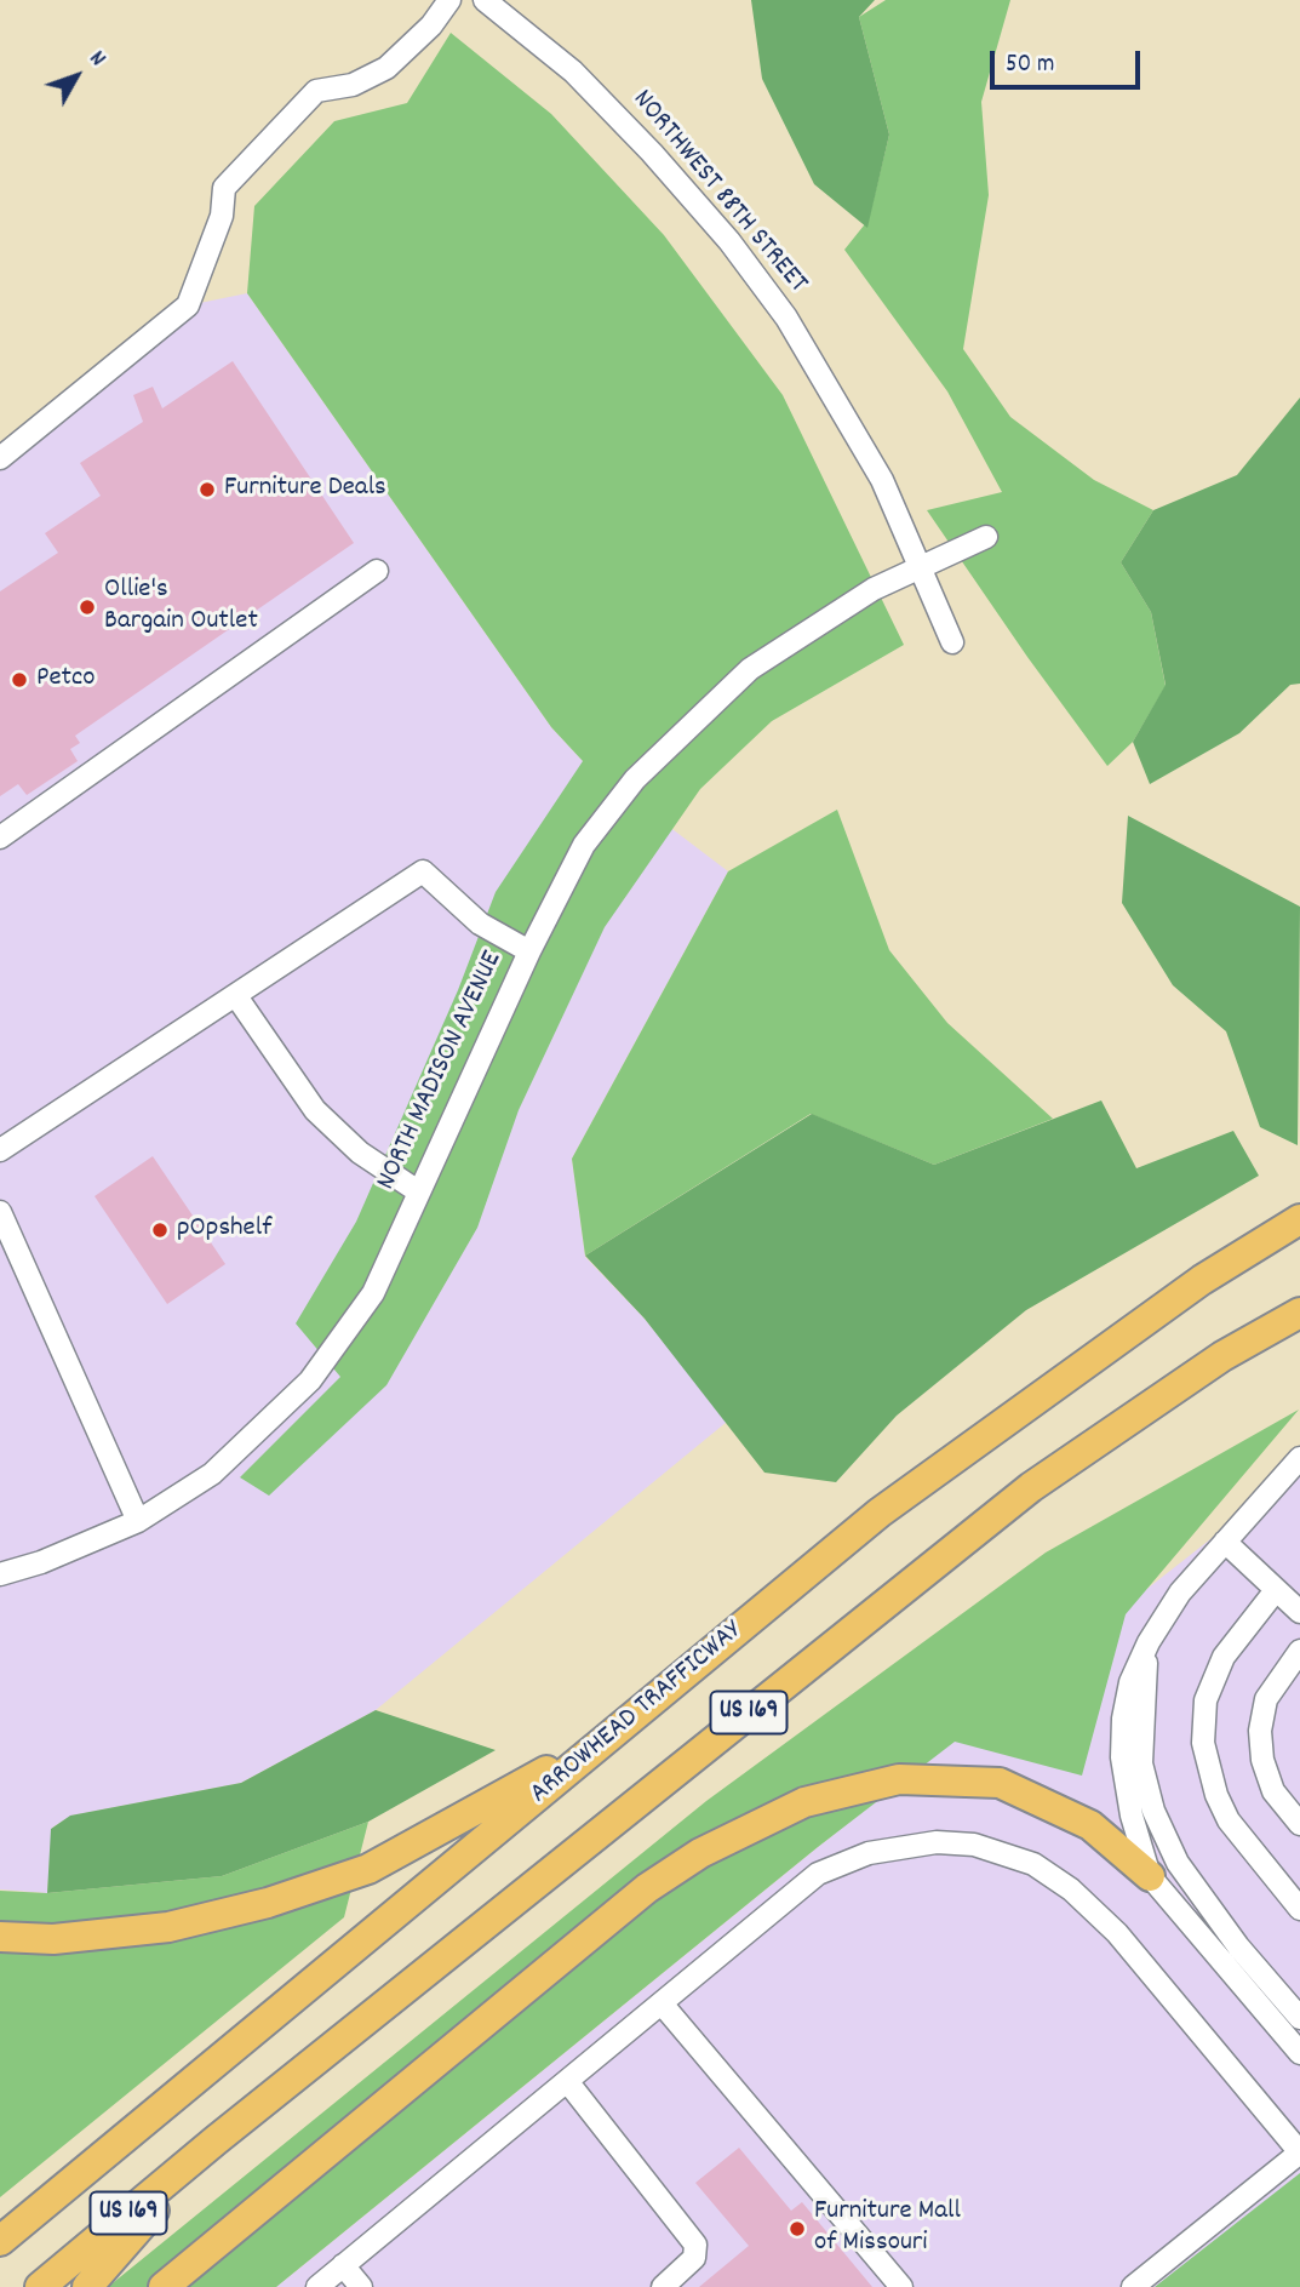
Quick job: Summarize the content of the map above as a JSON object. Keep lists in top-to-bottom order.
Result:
{
  "streets": {
    "highway": ["US 169", "ARROWHEAD TRAFFICWAY"],
    "street": ["NORTHWEST 88TH STREET", "NORTH MADISON AVENUE"]
  },
  "crossings": [
    ["NORTHWEST 88TH STREET", "NORTH MADISON AVENUE"]
  ],
  "places": [
    "Furniture Deals",
    "Ollie's Bargain Outlet",
    "Petco",
    "pOpshelf",
    "Furniture Mall of Missouri"
  ],
  "scale_bar": "50 m",
  "north": "top right"
}
